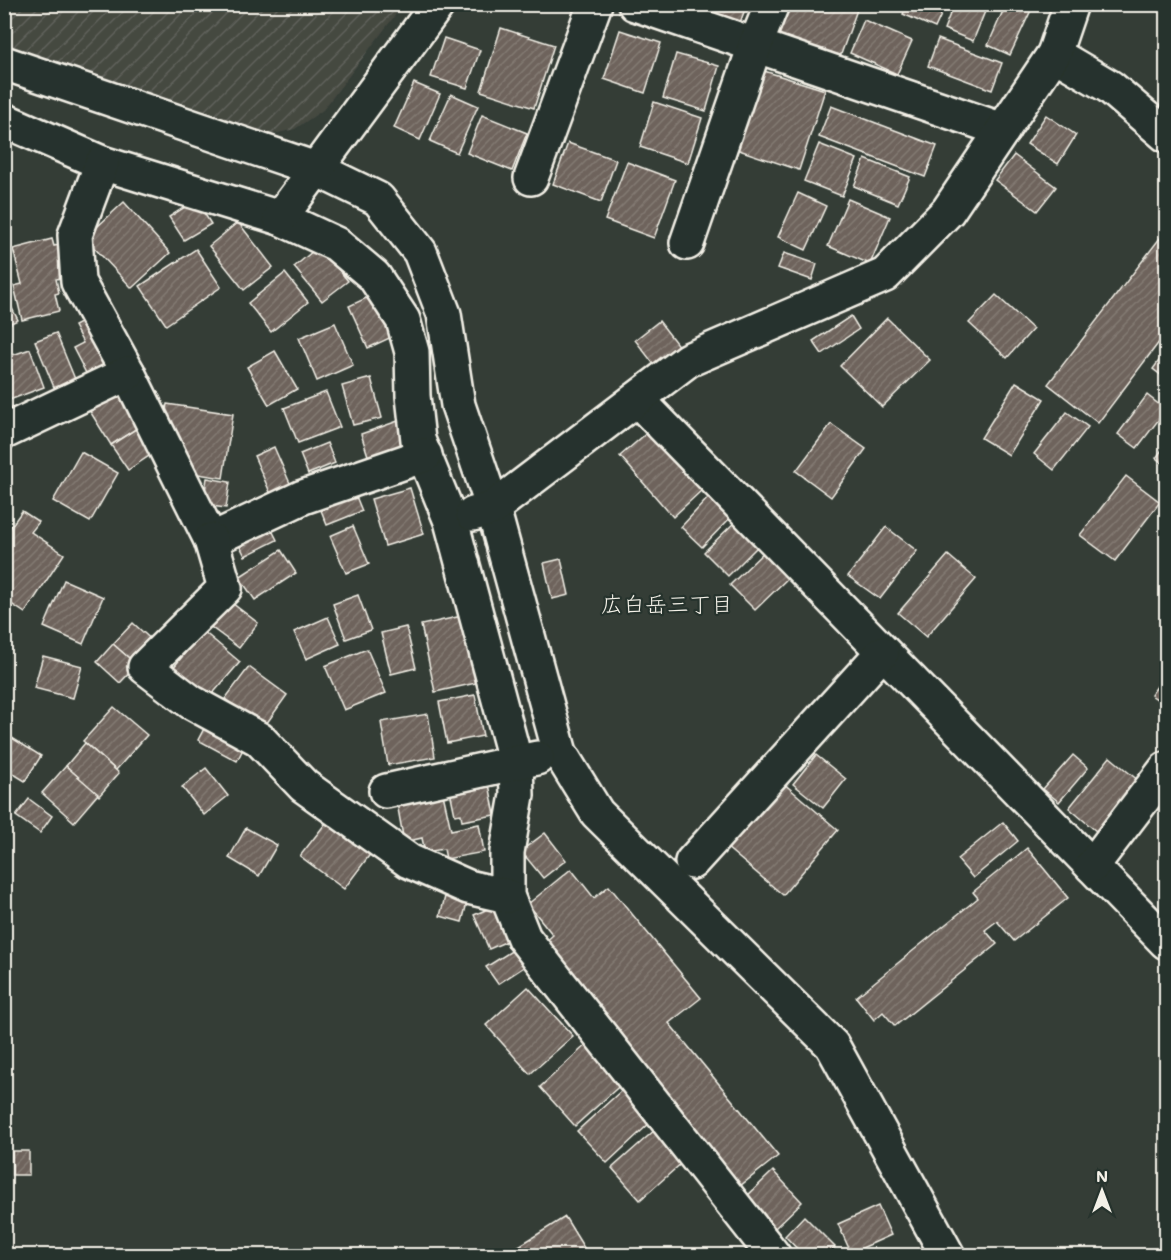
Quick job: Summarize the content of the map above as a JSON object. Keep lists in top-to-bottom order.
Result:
{
  "districts": ["広白岳三丁目"],
  "north": "top"
}
